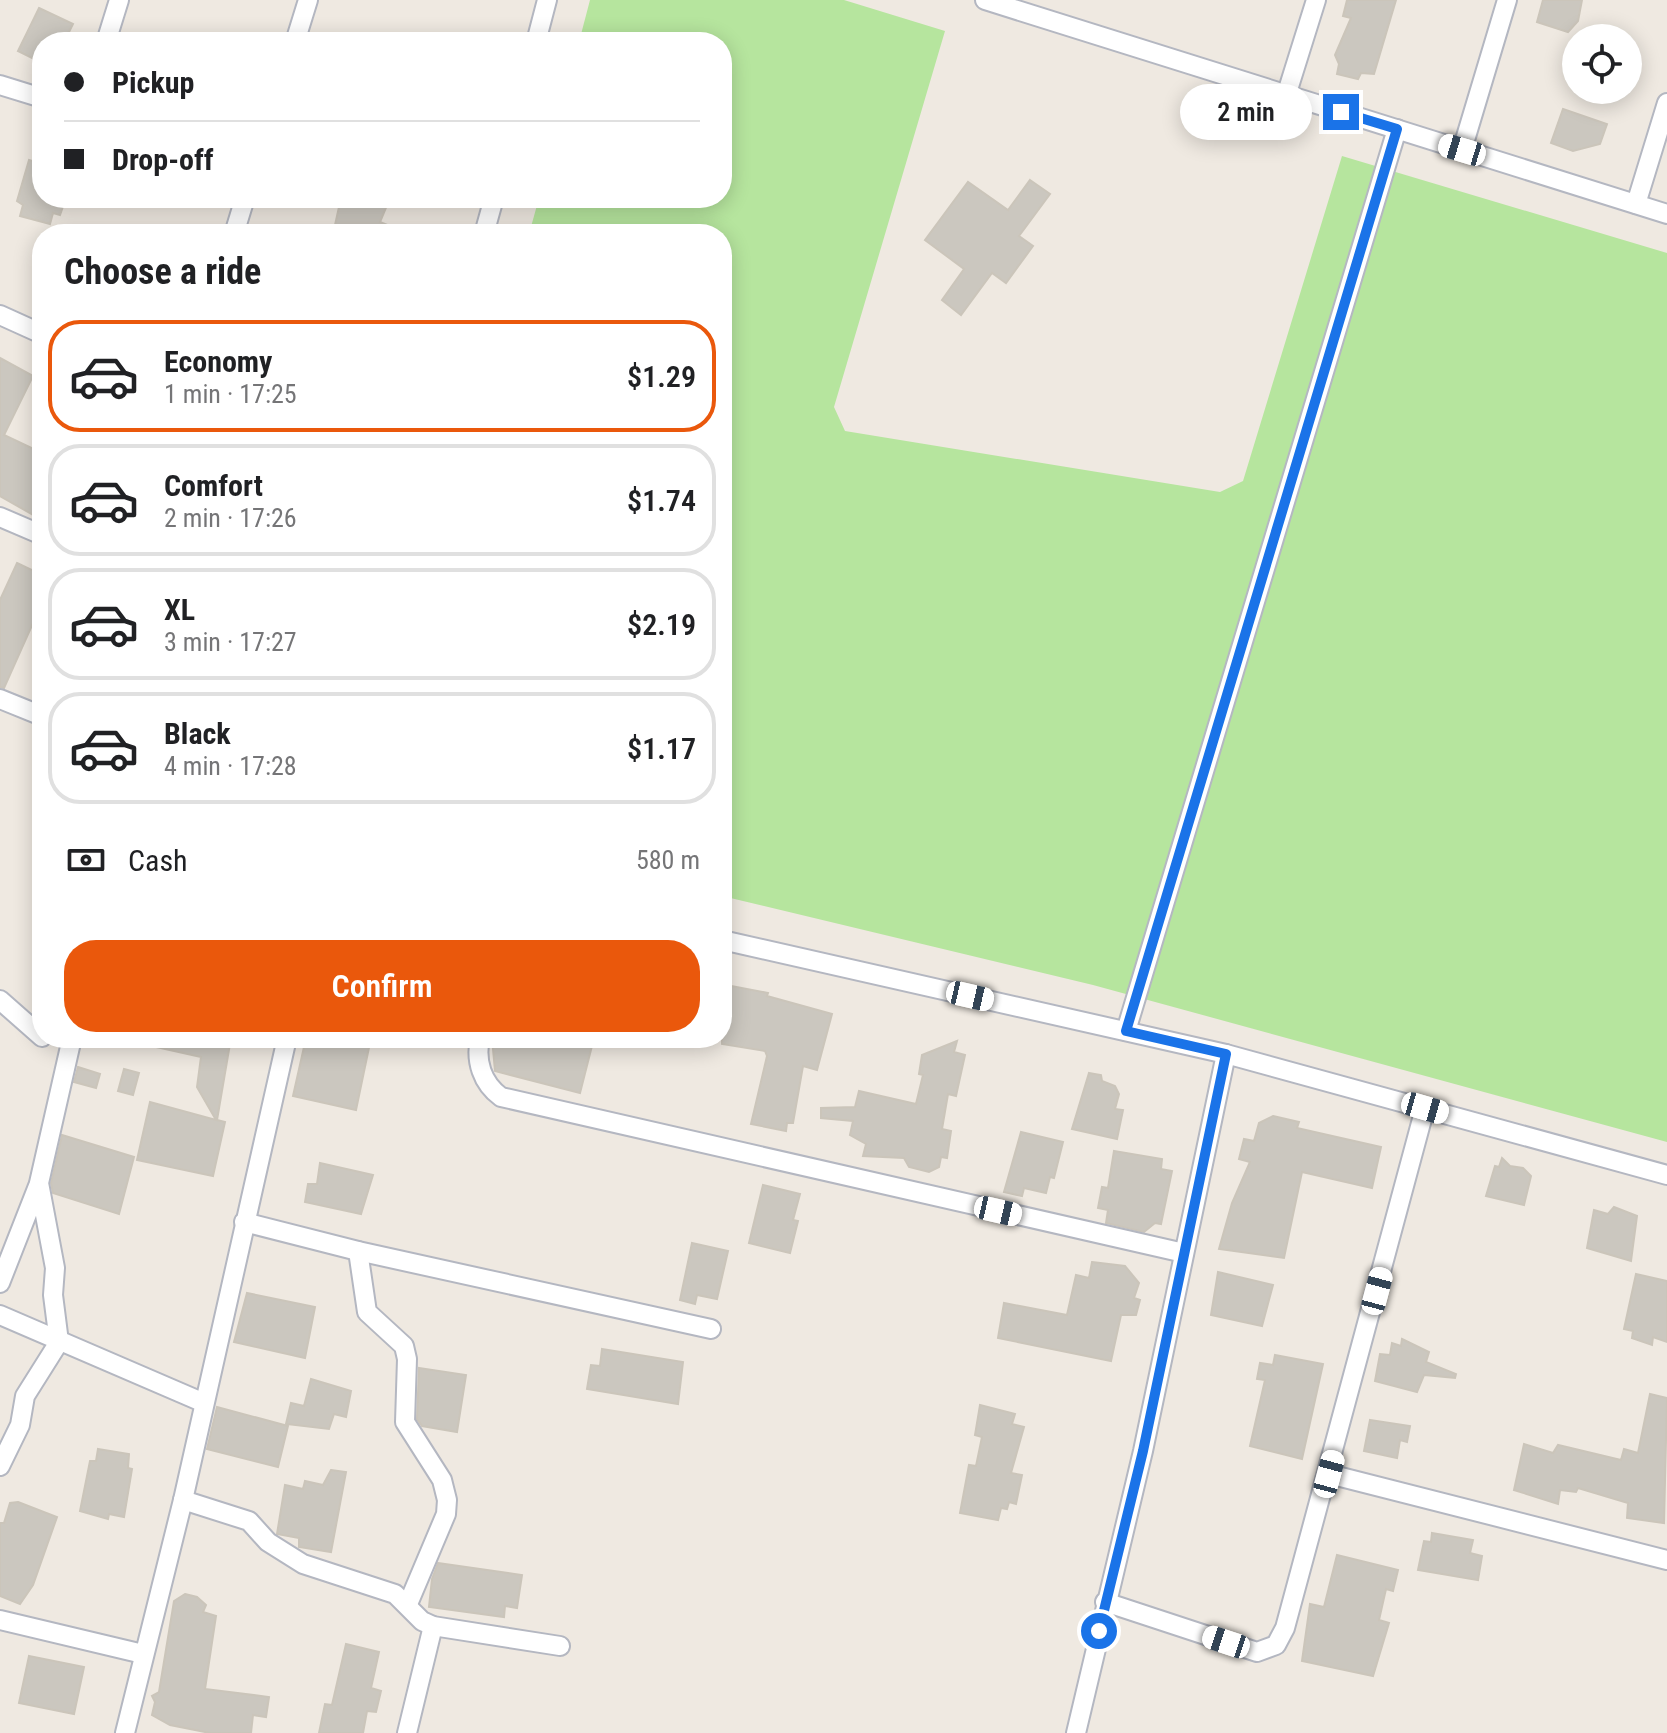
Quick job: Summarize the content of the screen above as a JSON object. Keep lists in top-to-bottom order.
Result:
{
  "page": {
    "banner": ["Pickup", "Drop-off"],
    "bubble": "2 min",
    "heading": "Choose a ride",
    "list": [
      {
        "name": "Economy",
        "note": "1 min · 17:25",
        "value": "$1.29"
      },
      {
        "name": "Comfort",
        "note": "2 min · 17:26",
        "value": "$1.74"
      },
      {
        "name": "XL",
        "note": "3 min · 17:27",
        "value": "$2.19"
      },
      {
        "name": "Black",
        "note": "4 min · 17:28",
        "value": "$1.17"
      }
    ],
    "pay": ["Cash", "580 m"],
    "buttons": "Confirm"
  }
}
